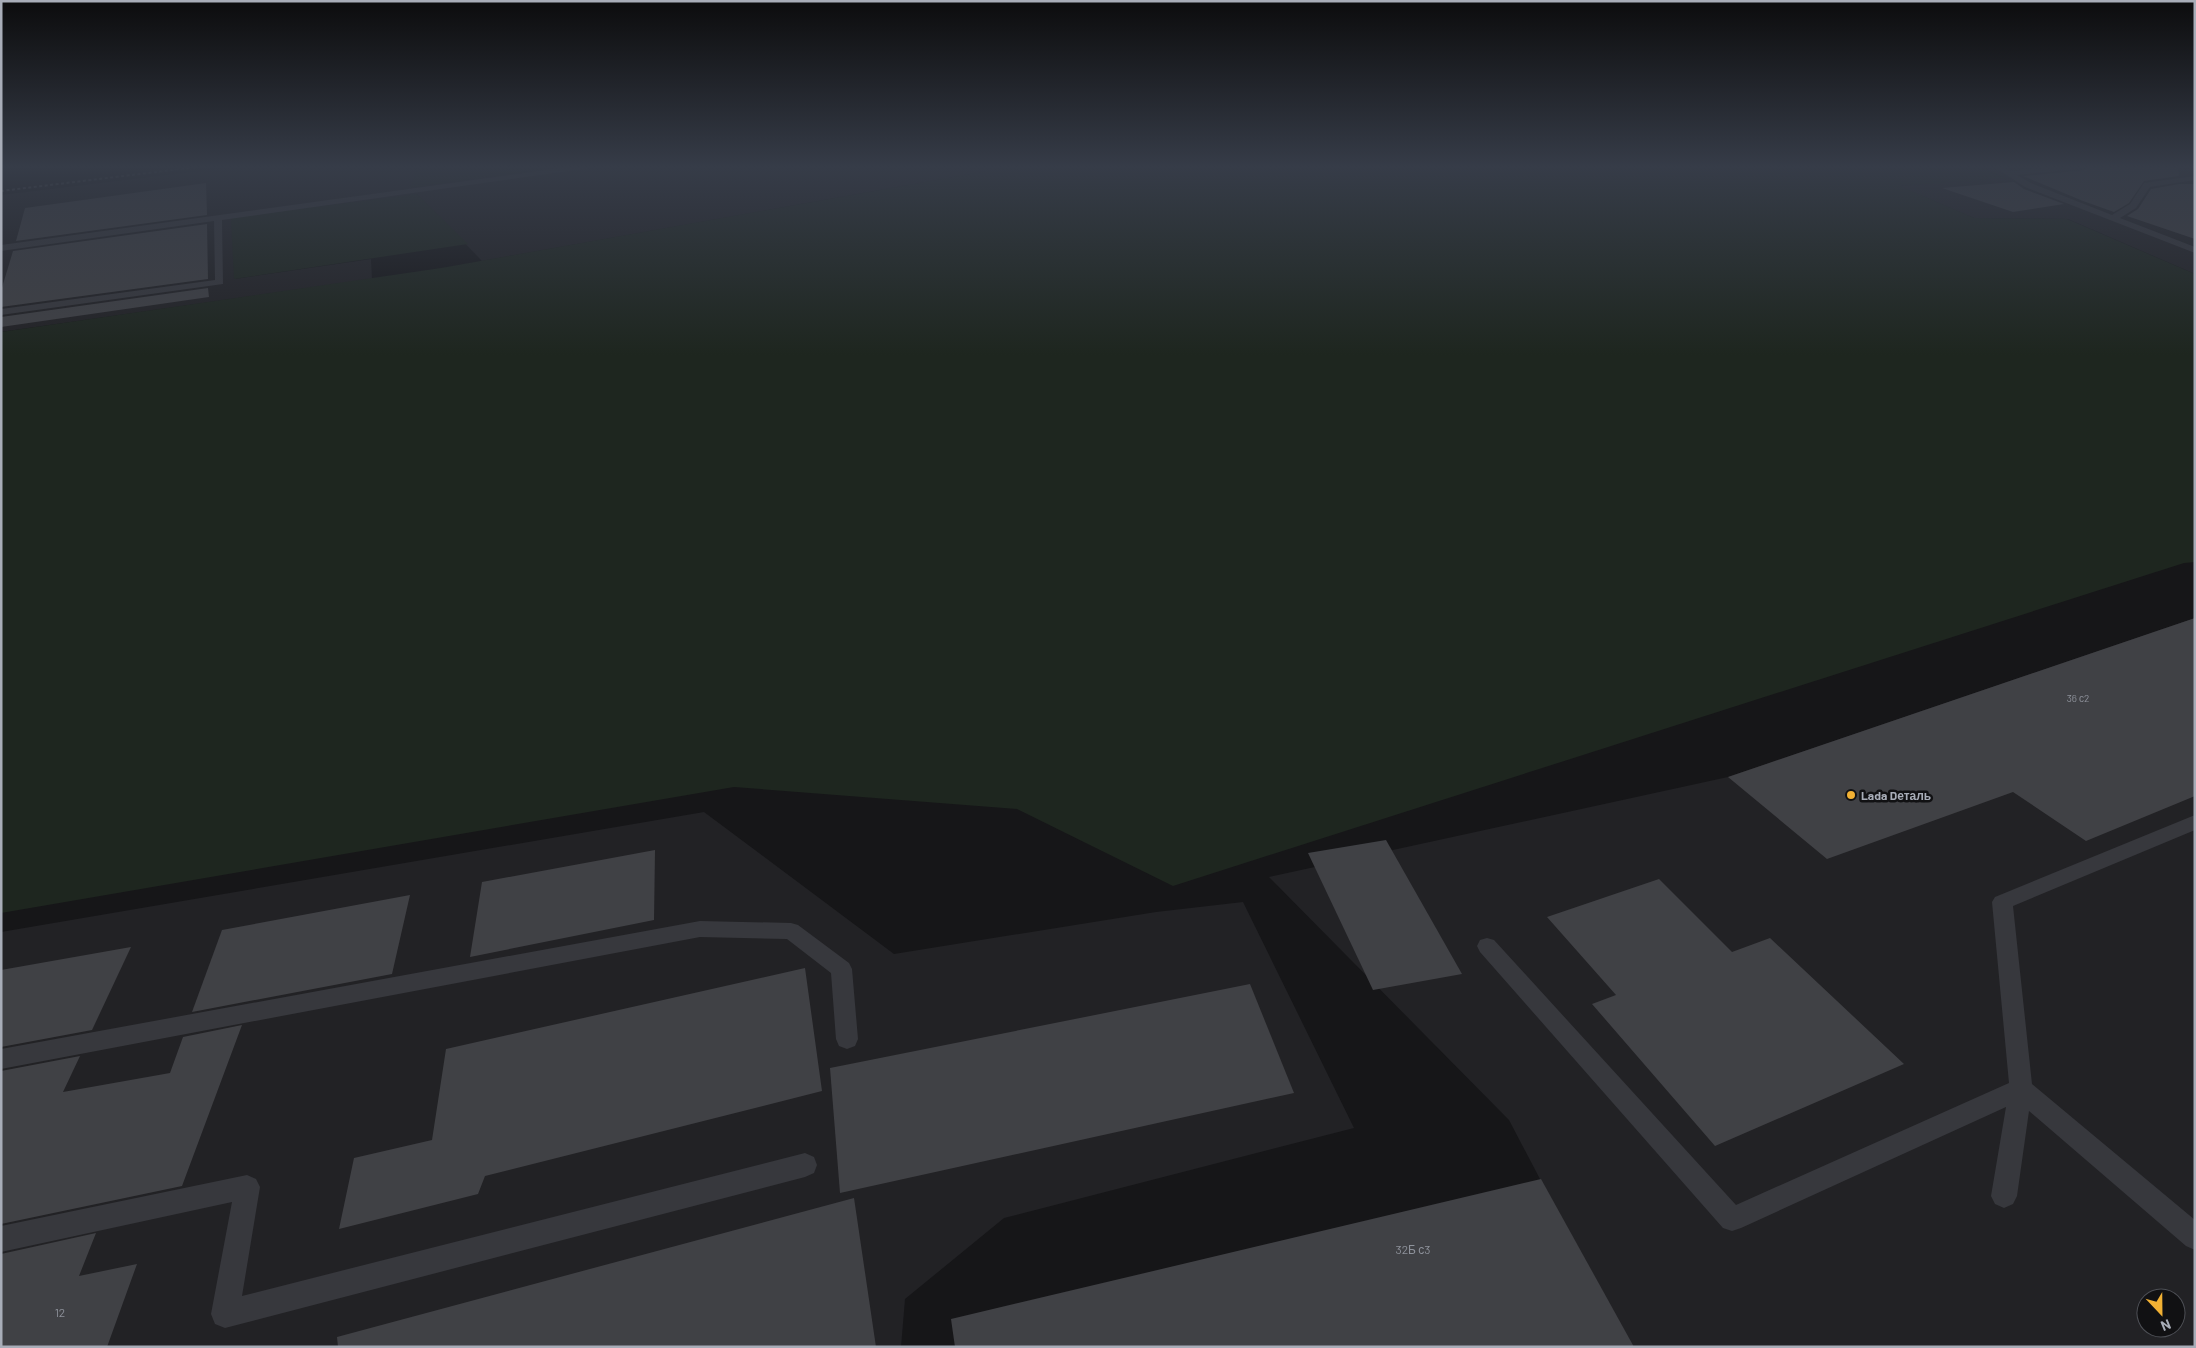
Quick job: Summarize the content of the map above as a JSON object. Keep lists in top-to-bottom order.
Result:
{
  "places": ["Lada Dеталь"],
  "house_numbers": ["36 с2", "32Б с3", "12"],
  "north": "bottom"
}
